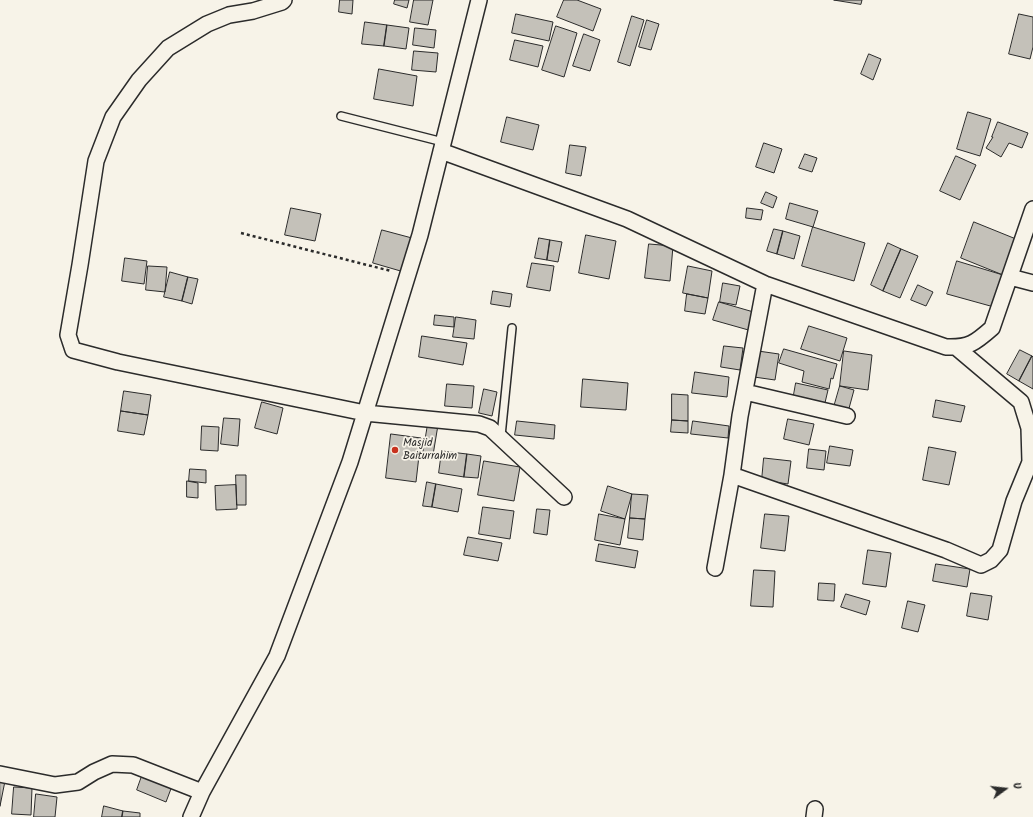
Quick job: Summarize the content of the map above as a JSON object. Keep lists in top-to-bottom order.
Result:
{
  "places": ["Masjid Baiturrahim"],
  "north": "right"
}
